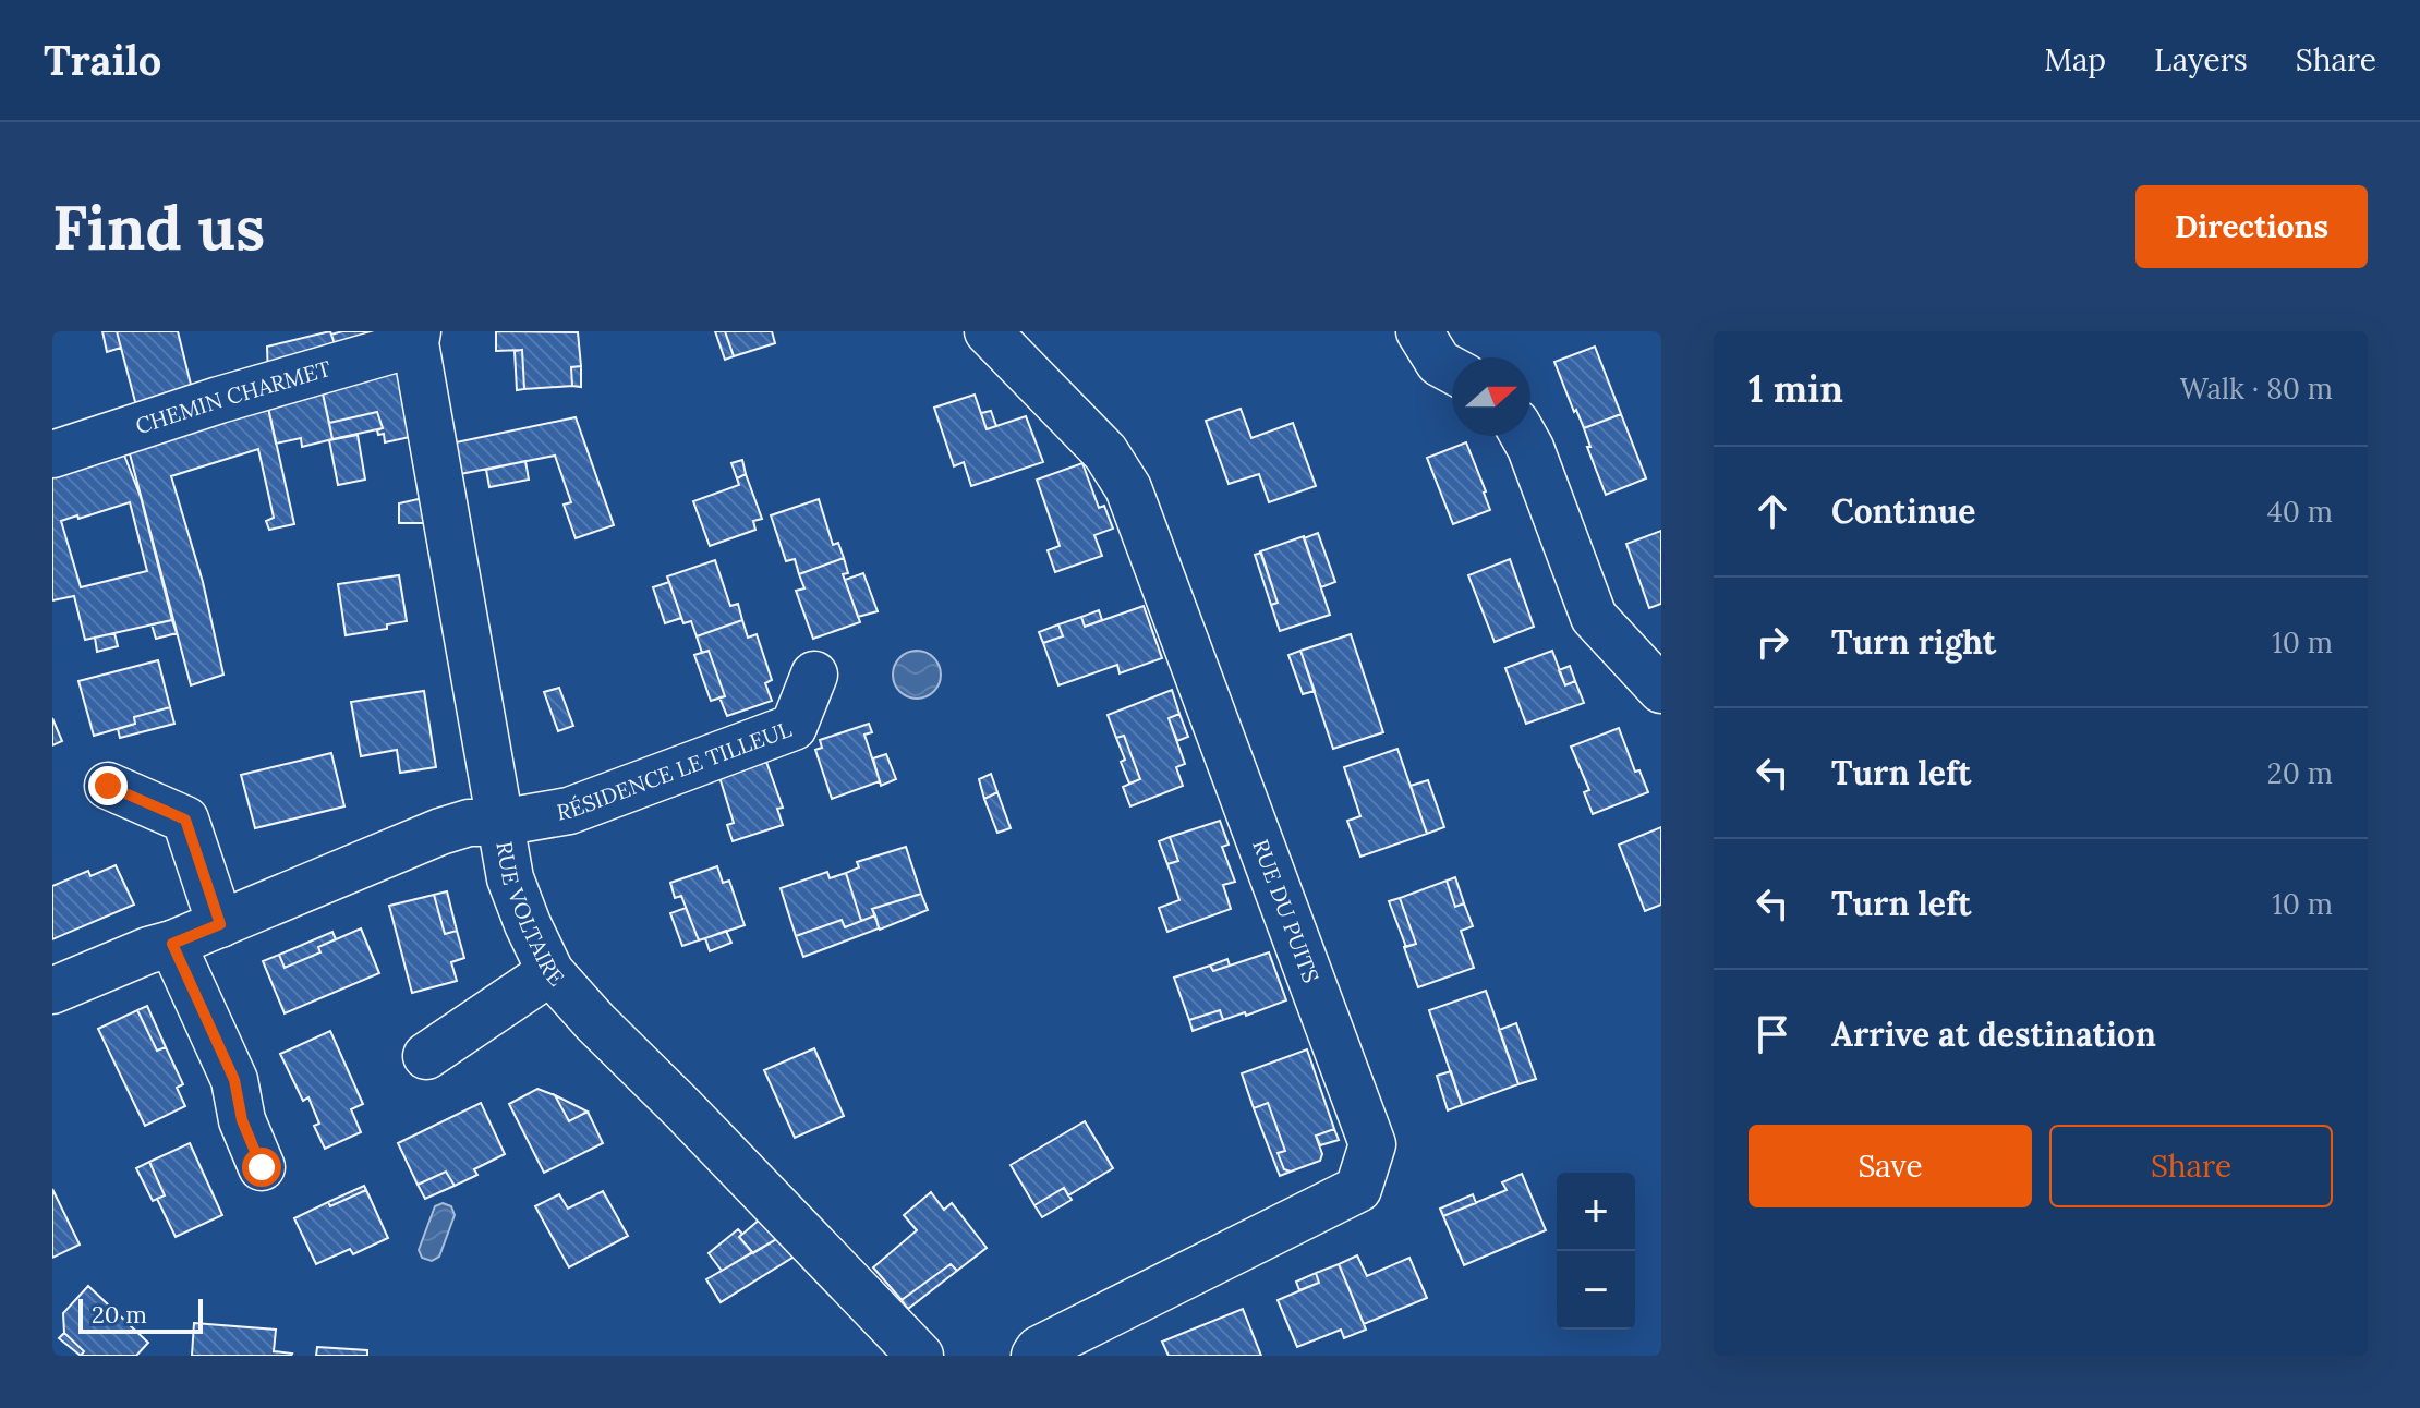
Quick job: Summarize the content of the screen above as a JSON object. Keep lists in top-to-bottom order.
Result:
{
  "streets": {
    "street": [
      "CHEMIN CHARMET",
      "RÉSIDENCE LE TILLEUL",
      "RUE DU PUITS",
      "RUE VOLTAIRE"
    ]
  },
  "crossings": [
    ["CHEMIN CHARMET", "RUE VOLTAIRE"],
    ["RÉSIDENCE LE TILLEUL", "RUE VOLTAIRE"]
  ],
  "scale_bar": "20 m",
  "north": "right",
  "page": {
    "header": "Trailo",
    "nav": ["Map", "Layers", "Share"],
    "buttons": [
      "Directions",
      ["Save", "Share"]
    ],
    "title": "Find us",
    "heading": ["1 min", "Walk · 80 m"],
    "list": [
      ["Continue", "40 m"],
      ["Turn right", "10 m"],
      ["Turn left", "20 m"],
      ["Turn left", "10 m"],
      "Arrive at destination"
    ],
    "map_buttons": ["+", "−"],
    "scale": "20 m"
  }
}
